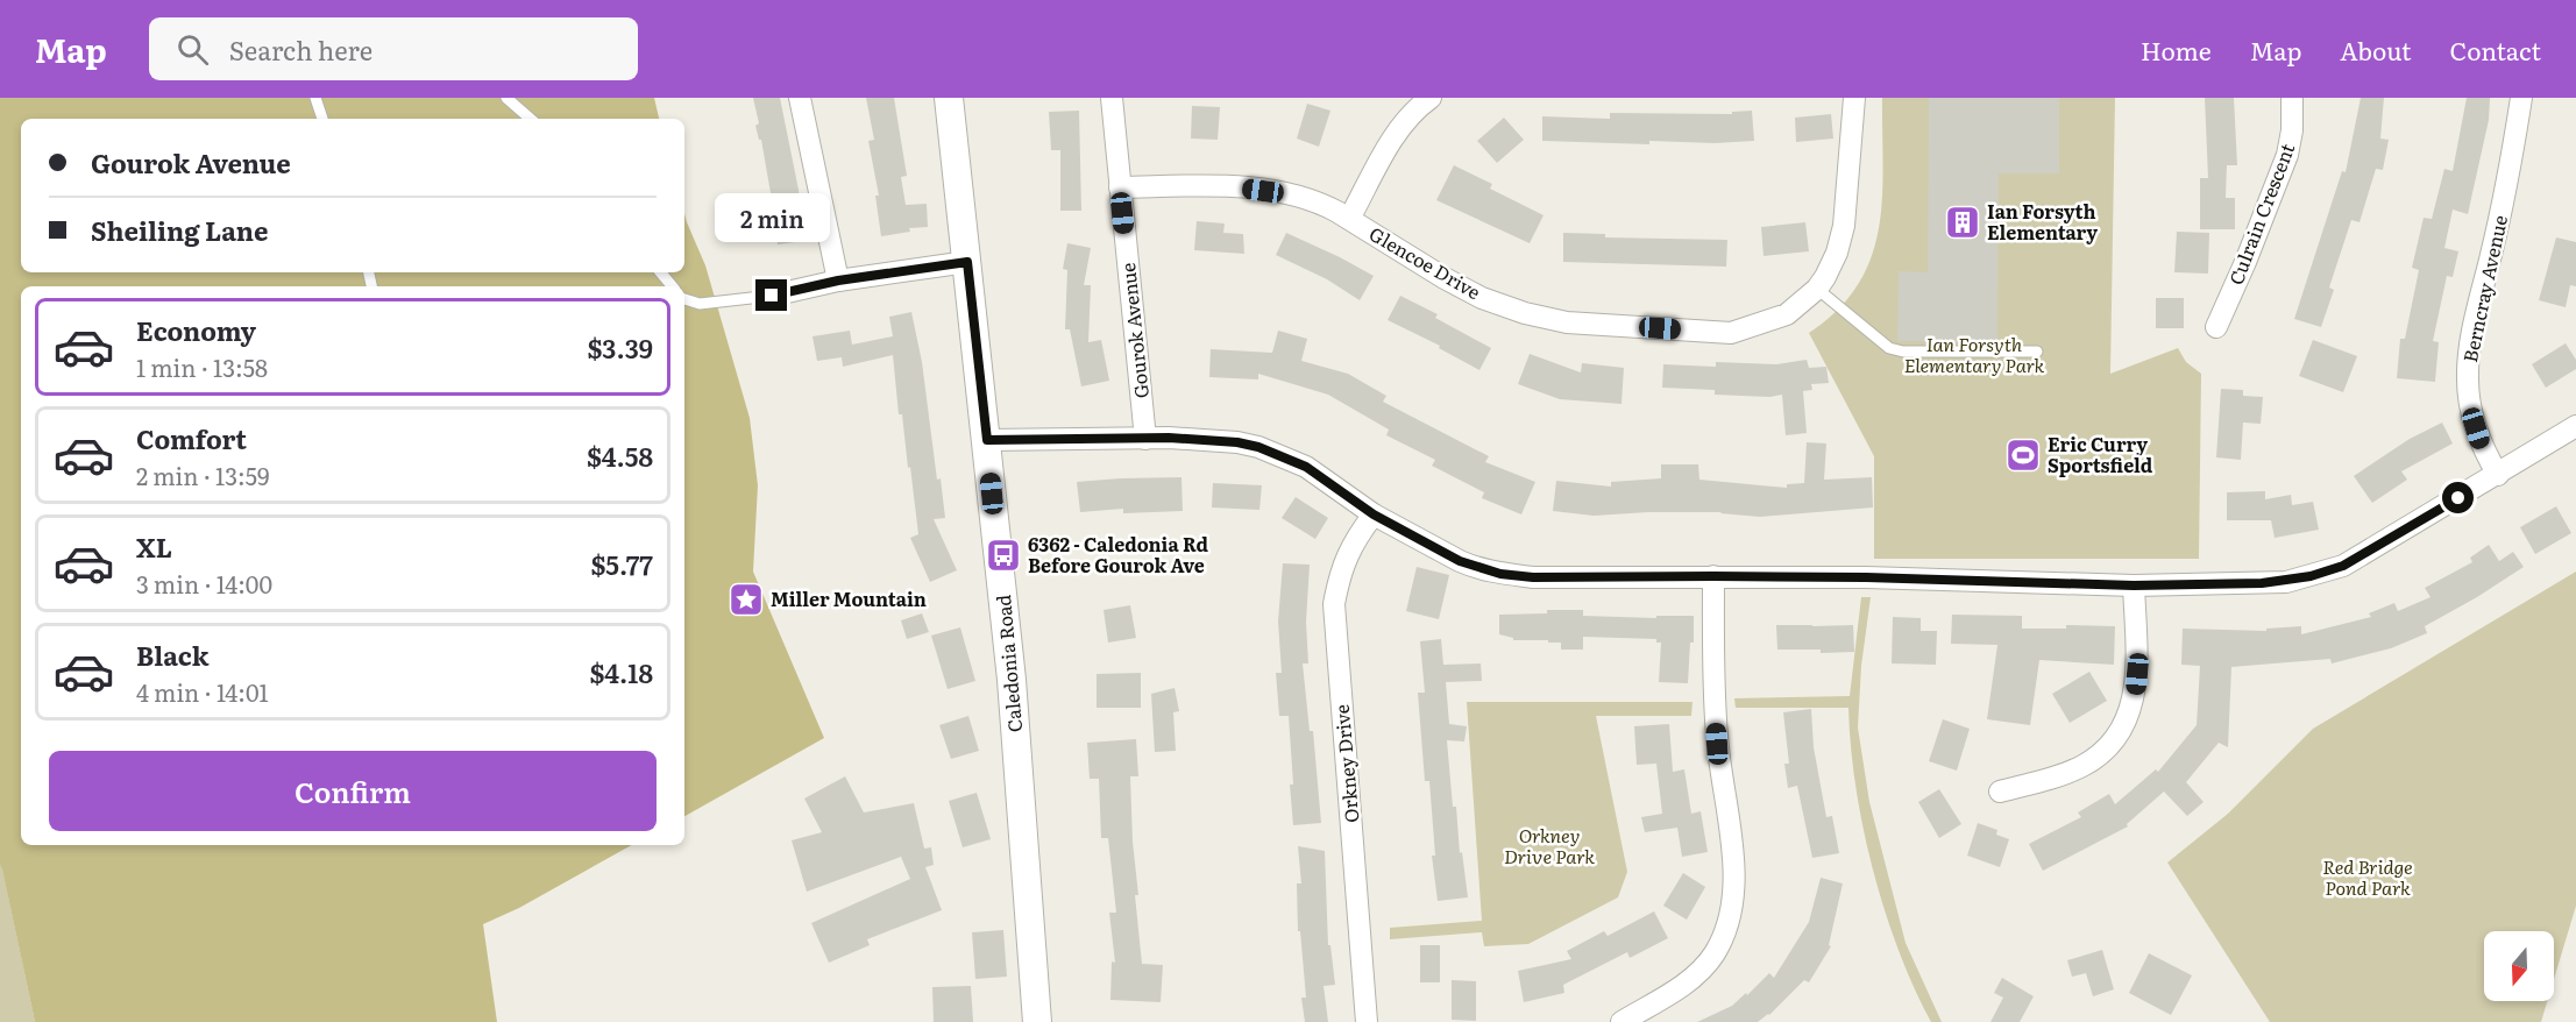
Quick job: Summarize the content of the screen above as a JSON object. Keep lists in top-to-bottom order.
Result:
{
  "streets": {
    "street": [
      "Culrain Crescent",
      "Glencoe Drive",
      "Berncray Avenue",
      "Gourok Avenue",
      "Caledonia Road",
      "Orkney Drive"
    ]
  },
  "crossings": [
    ["Glencoe Drive", "Gourok Avenue"]
  ],
  "parks": ["Ian Forsyth Elementary Park", "Orkney Drive Park", "Red Bridge Pond Park"],
  "places": {
    "building": ["Ian Forsyth Elementary"],
    "sports": ["Eric Curry Sportsfield"],
    "bus stop": ["6362 - Caledonia Rd Before Gourok Ave"],
    "place": ["Miller Mountain"]
  },
  "north": "bottom",
  "page": {
    "header": "Map",
    "search": "Search here",
    "nav": [
      "Home",
      "Map",
      "About",
      "Contact"
    ],
    "banner": ["Gourok Avenue", "Sheiling Lane"],
    "bubble": "2 min",
    "list": [
      {
        "name": "Economy",
        "note": "1 min · 13:58",
        "value": "$3.39"
      },
      {
        "name": "Comfort",
        "note": "2 min · 13:59",
        "value": "$4.58"
      },
      {
        "name": "XL",
        "note": "3 min · 14:00",
        "value": "$5.77"
      },
      {
        "name": "Black",
        "note": "4 min · 14:01",
        "value": "$4.18"
      }
    ],
    "buttons": "Confirm"
  }
}
